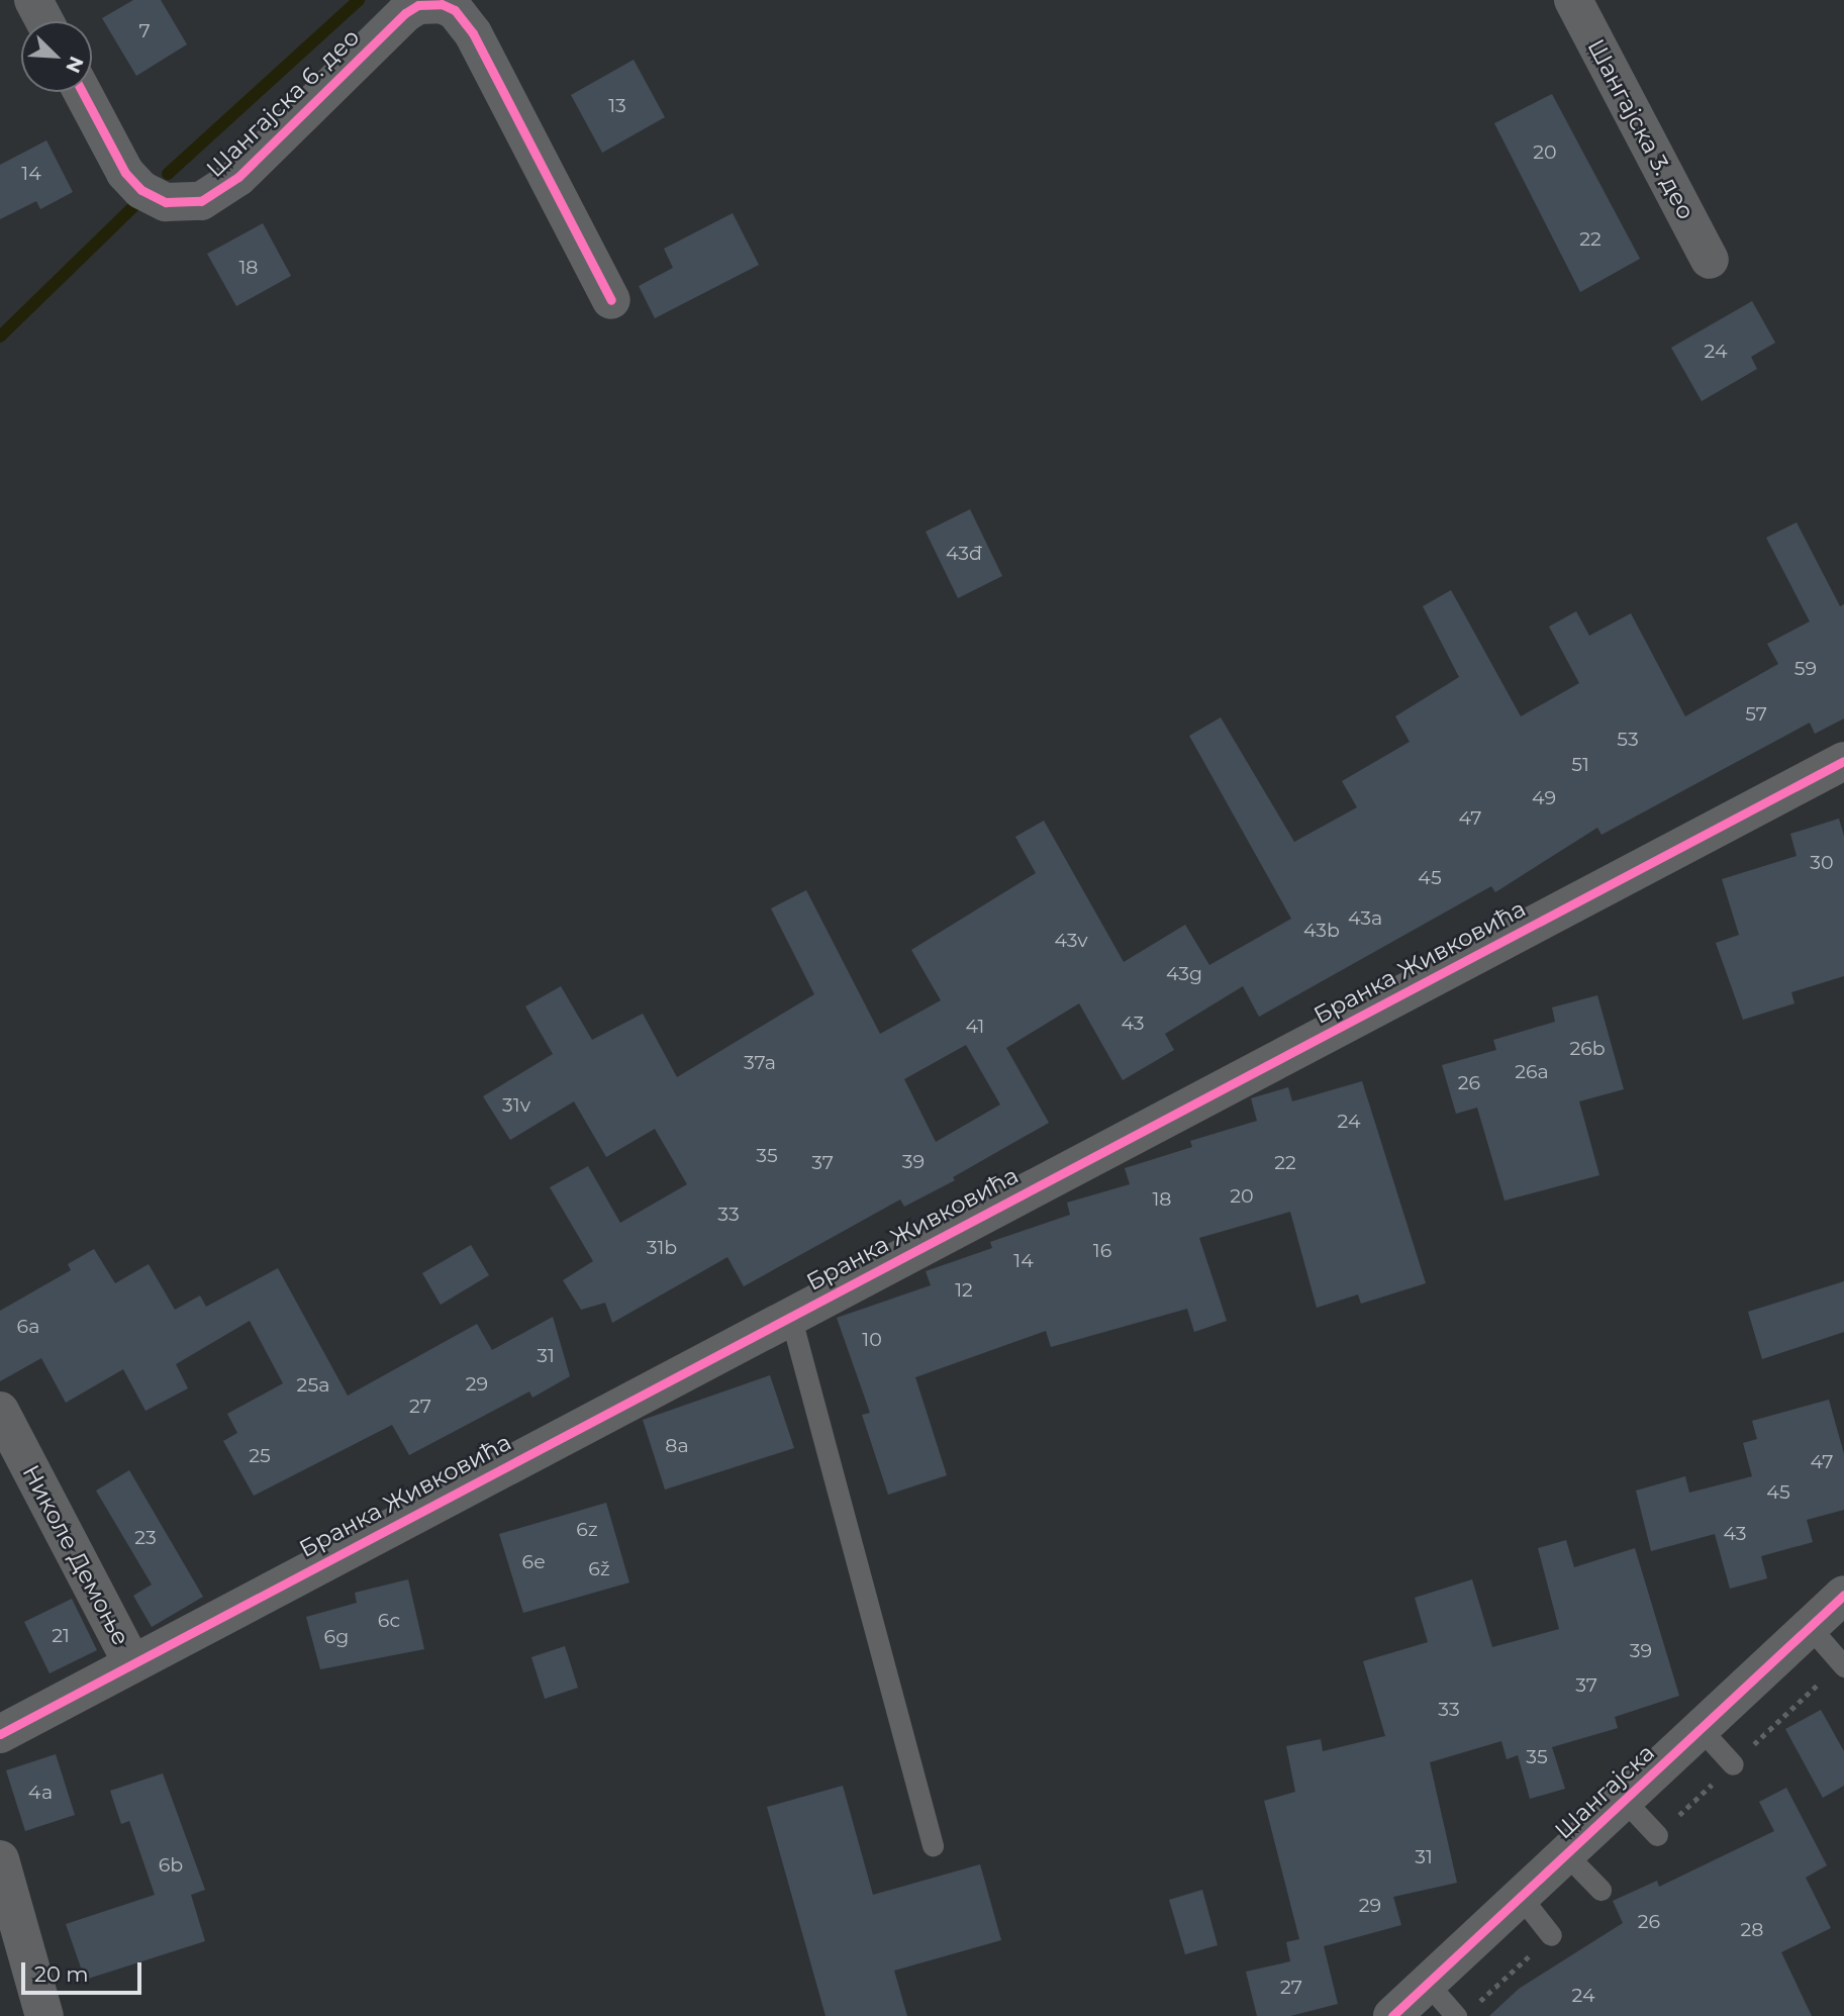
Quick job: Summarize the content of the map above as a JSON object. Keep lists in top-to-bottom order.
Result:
{
  "streets": {
    "street": [
      "Шангајска 6. део",
      "Шангајска 3. део",
      "Бранка Живковића",
      "Николе Демоње",
      "Шангајска"
    ]
  },
  "crossings": [
    ["Бранка Живковића", "Николе Демоње"]
  ],
  "house_numbers": [
    "7",
    "13",
    "20",
    "14",
    "22",
    "18",
    "24",
    "43đ",
    "59",
    "57",
    "53",
    "51",
    "49",
    "47",
    "30",
    "45",
    "43a",
    "43b",
    "43v",
    "43g",
    "43",
    "41",
    "26b",
    "37a",
    "26a",
    "26",
    "31v",
    "24",
    "35",
    "39",
    "37",
    "22",
    "20",
    "18",
    "33",
    "31b",
    "16",
    "14",
    "12",
    "6a",
    "10",
    "31",
    "29",
    "25a",
    "27",
    "8a",
    "25",
    "47",
    "45",
    "6z",
    "43",
    "23",
    "6e",
    "6ž",
    "6c",
    "21",
    "6g",
    "39",
    "37",
    "33",
    "35",
    "4a",
    "31",
    "6b",
    "29",
    "26",
    "28",
    "27",
    "24"
  ],
  "scale_bar": "20 m",
  "north": "bottom right"
}
